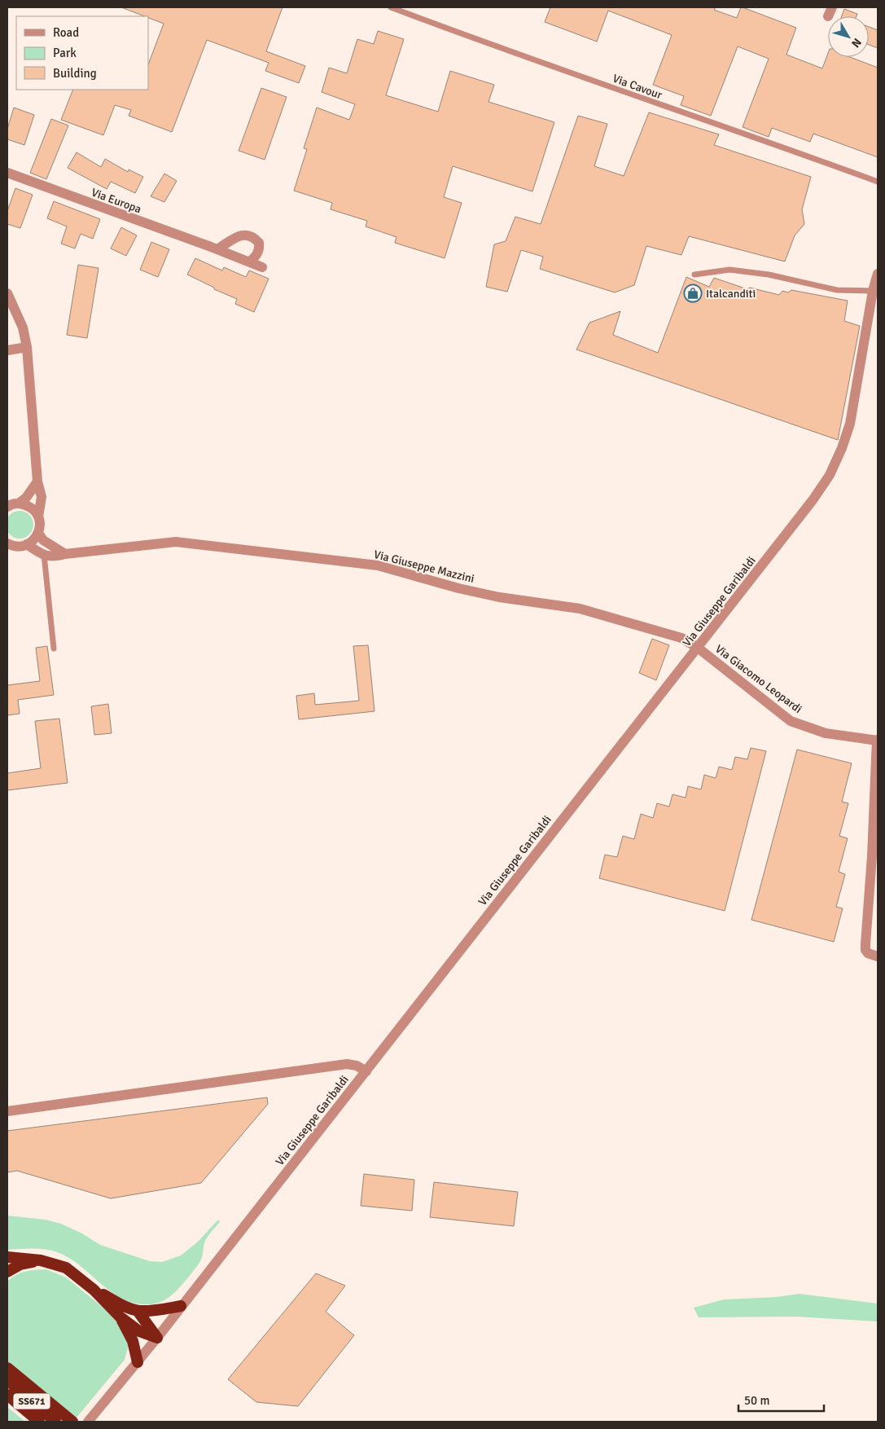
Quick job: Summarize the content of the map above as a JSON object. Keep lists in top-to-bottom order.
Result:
{
  "streets": {
    "highway": ["SS671"],
    "street": [
      "Via Europa",
      "Via Giuseppe Mazzini",
      "Via Giuseppe Garibaldi",
      "Via Giacomo Leopardi"
    ],
    "lane": ["Via Cavour"]
  },
  "crossings": [
    ["Via Giuseppe Mazzini", "Via Giuseppe Garibaldi"],
    ["Via Giuseppe Mazzini", "Via Giacomo Leopardi"],
    ["Via Giuseppe Garibaldi", "Via Giacomo Leopardi"]
  ],
  "places": {
    "shop": ["Italcanditi"]
  },
  "legend": ["Road", "Park", "Building"],
  "scale_bar": "50 m",
  "north": "bottom right"
}
